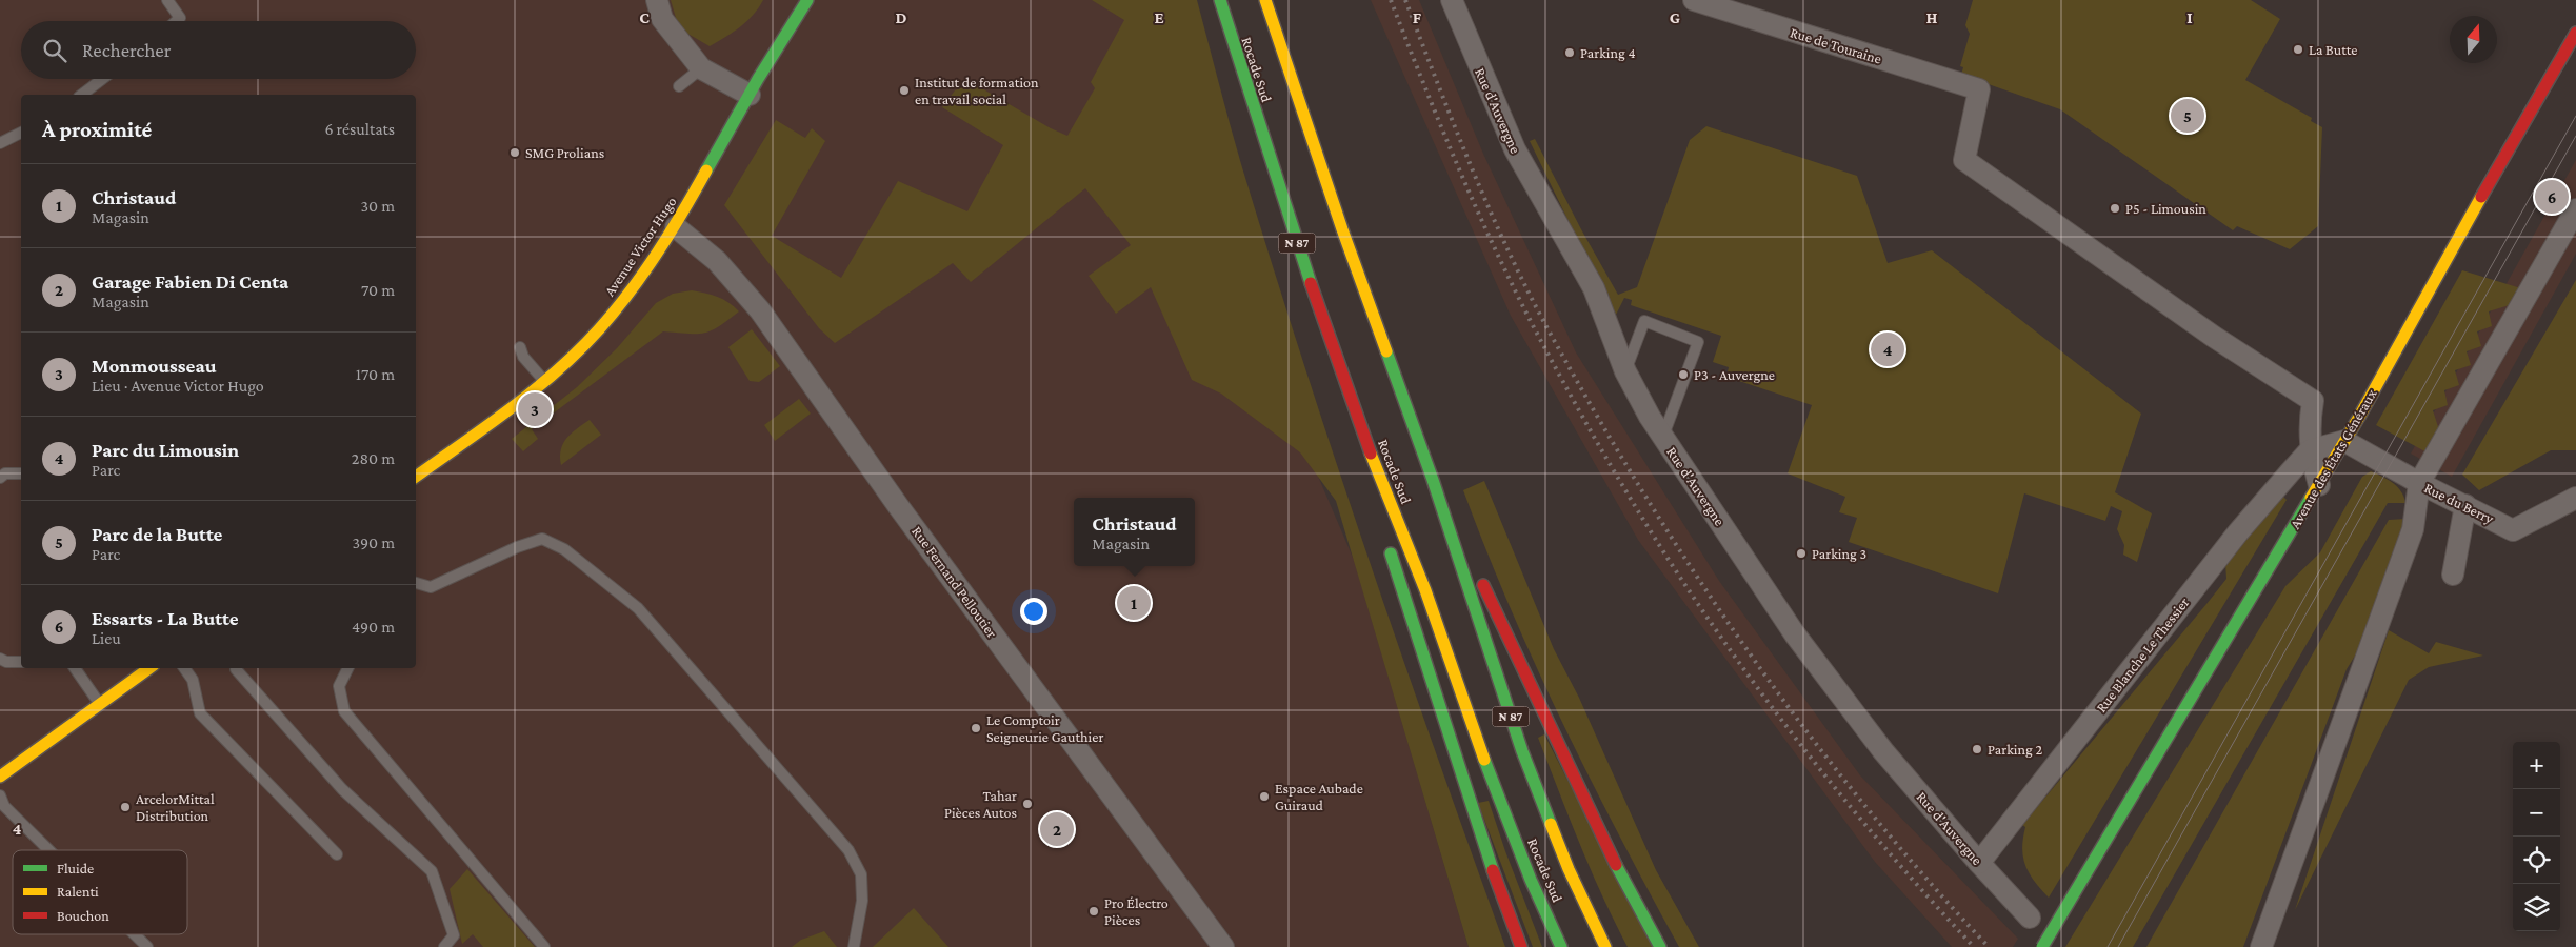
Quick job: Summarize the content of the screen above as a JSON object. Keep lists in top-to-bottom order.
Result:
{
  "streets": {
    "main road": [
      "Rocade Sud",
      "N 87",
      "Avenue Victor Hugo",
      "Avenue des États Généraux"
    ],
    "street": [
      "Rue de Touraine",
      "Rue d'Auvergne",
      "Rue du Berry",
      "Rue Fernand Pelloutier",
      "Rue Blanche Le Thessier"
    ]
  },
  "crossings": [
    ["Rue de Touraine", "Rue Blanche Le Thessier"],
    ["Rue d'Auvergne", "Rue Blanche Le Thessier"],
    ["Avenue Victor Hugo", "Rue Fernand Pelloutier"],
    ["Avenue des États Généraux", "Rue du Berry"]
  ],
  "places": [
    "La Butte",
    "Parking 4",
    "Institut de formation en travail social",
    "SMG Prolians",
    "P5 - Limousin",
    "P3 - Auvergne",
    "Parking 3",
    "Le Comptoir Seigneurie Gauthier",
    "Parking 2",
    "Espace Aubade Guiraud",
    "Tahar Pièces Autos",
    "ArcelorMittal Distribution",
    "Pro Électro Pièces"
  ],
  "legend": ["Fluide", "Ralenti", "Bouchon"],
  "north": "top",
  "page": {
    "search": "Rechercher",
    "heading": ["À proximité", "6 résultats"],
    "pins": [
      "5",
      "6",
      "4",
      "3",
      "1",
      "2"
    ],
    "list": [
      {
        "mark": "1",
        "name": "Christaud",
        "note": "Magasin",
        "value": "30 m"
      },
      {
        "mark": "2",
        "name": "Garage Fabien Di Centa",
        "note": "Magasin",
        "value": "70 m"
      },
      {
        "mark": "3",
        "name": "Monmousseau",
        "note": "Lieu · Avenue Victor Hugo",
        "value": "170 m"
      },
      {
        "mark": "4",
        "name": "Parc du Limousin",
        "note": "Parc",
        "value": "280 m"
      },
      {
        "mark": "5",
        "name": "Parc de la Butte",
        "note": "Parc",
        "value": "390 m"
      },
      {
        "mark": "6",
        "name": "Essarts - La Butte",
        "note": "Lieu",
        "value": "490 m"
      }
    ],
    "popup": ["Christaud", "Magasin"],
    "map_buttons": ["+", "−"]
  },
  "grid": {
    "columns": [
      "C",
      "D",
      "E",
      "F",
      "G",
      "H",
      "I"
    ],
    "rows": ["4"]
  }
}
